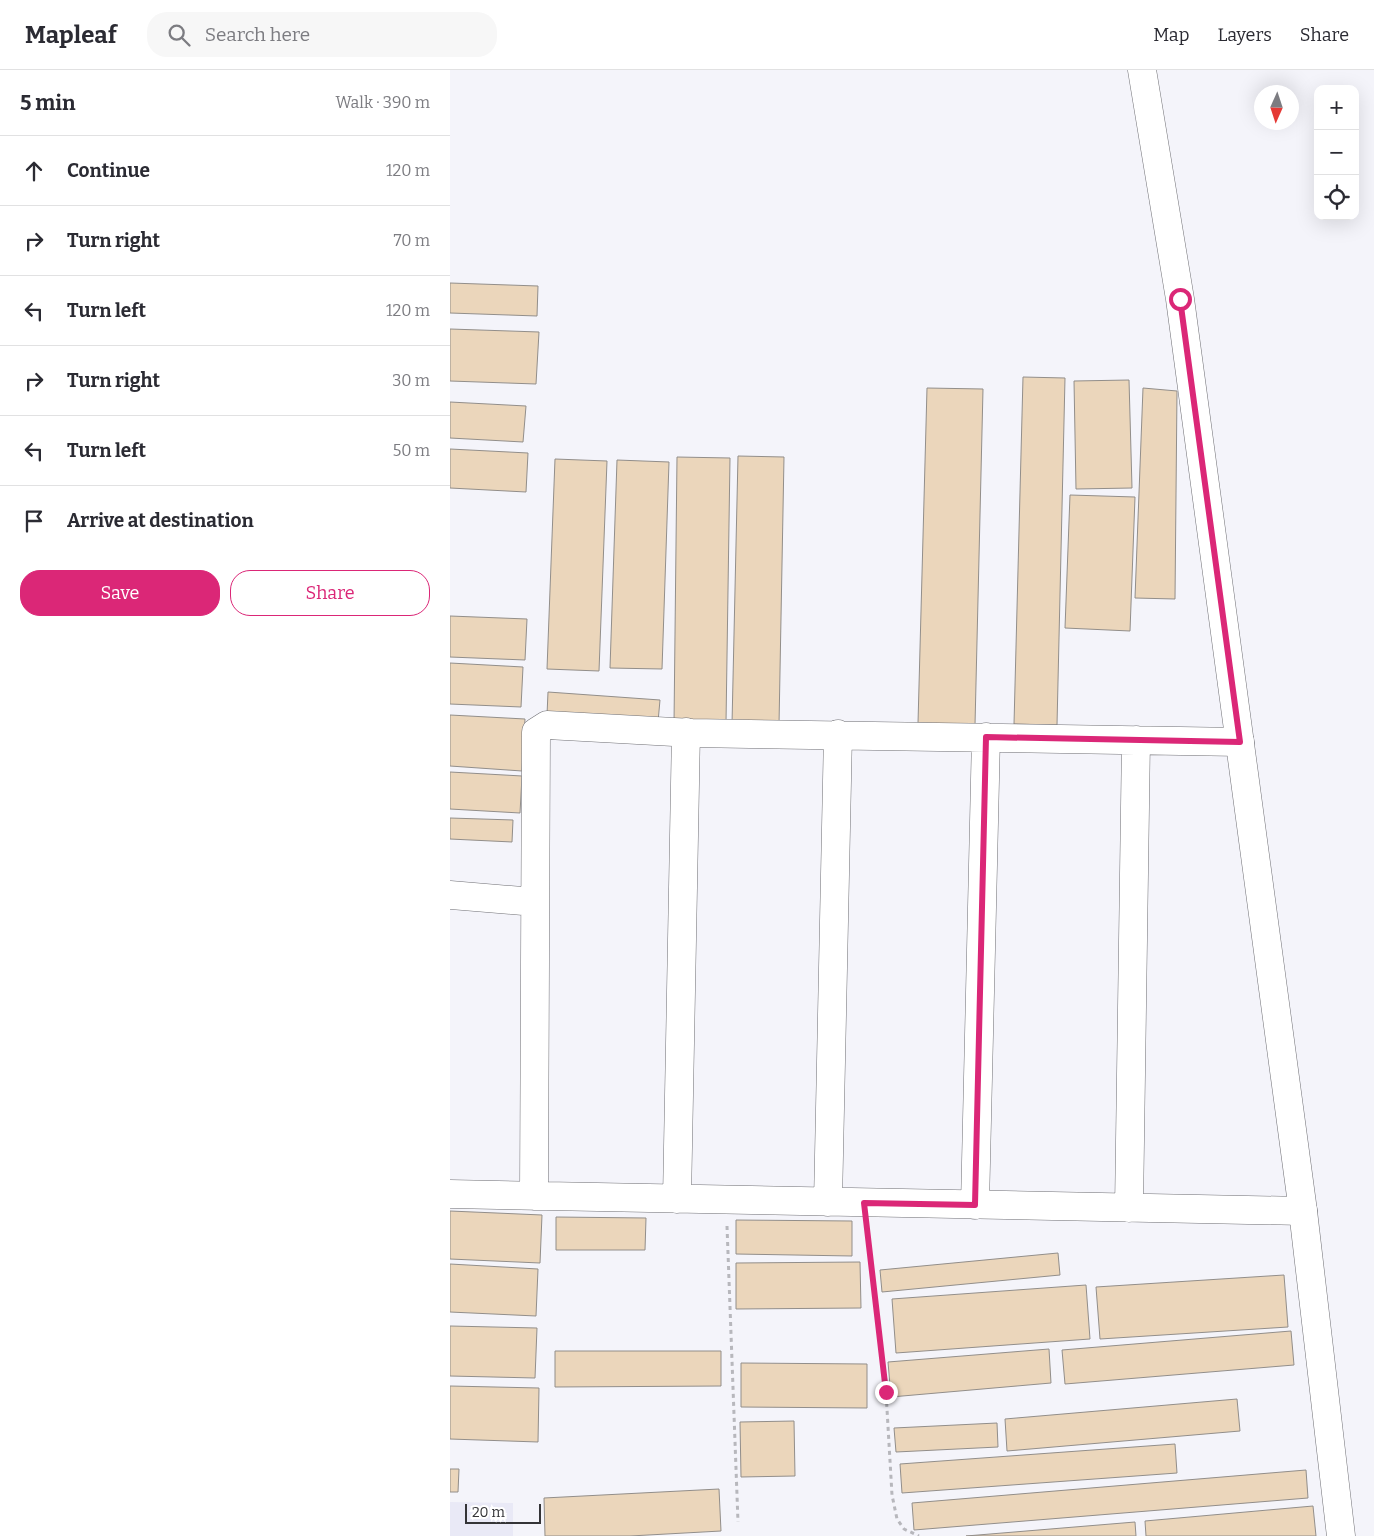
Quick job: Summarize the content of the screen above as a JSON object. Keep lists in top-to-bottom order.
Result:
{
  "scale_bar": "20 m",
  "north": "bottom",
  "page": {
    "header": "Mapleaf",
    "search": "Search here",
    "nav": ["Map", "Layers", "Share"],
    "heading": ["5 min", "Walk · 390 m"],
    "map_buttons": ["+", "−"],
    "list": [
      ["Continue", "120 m"],
      ["Turn right", "70 m"],
      ["Turn left", "120 m"],
      ["Turn right", "30 m"],
      ["Turn left", "50 m"],
      "Arrive at destination"
    ],
    "buttons": ["Save", "Share"],
    "scale": "20 m"
  }
}
